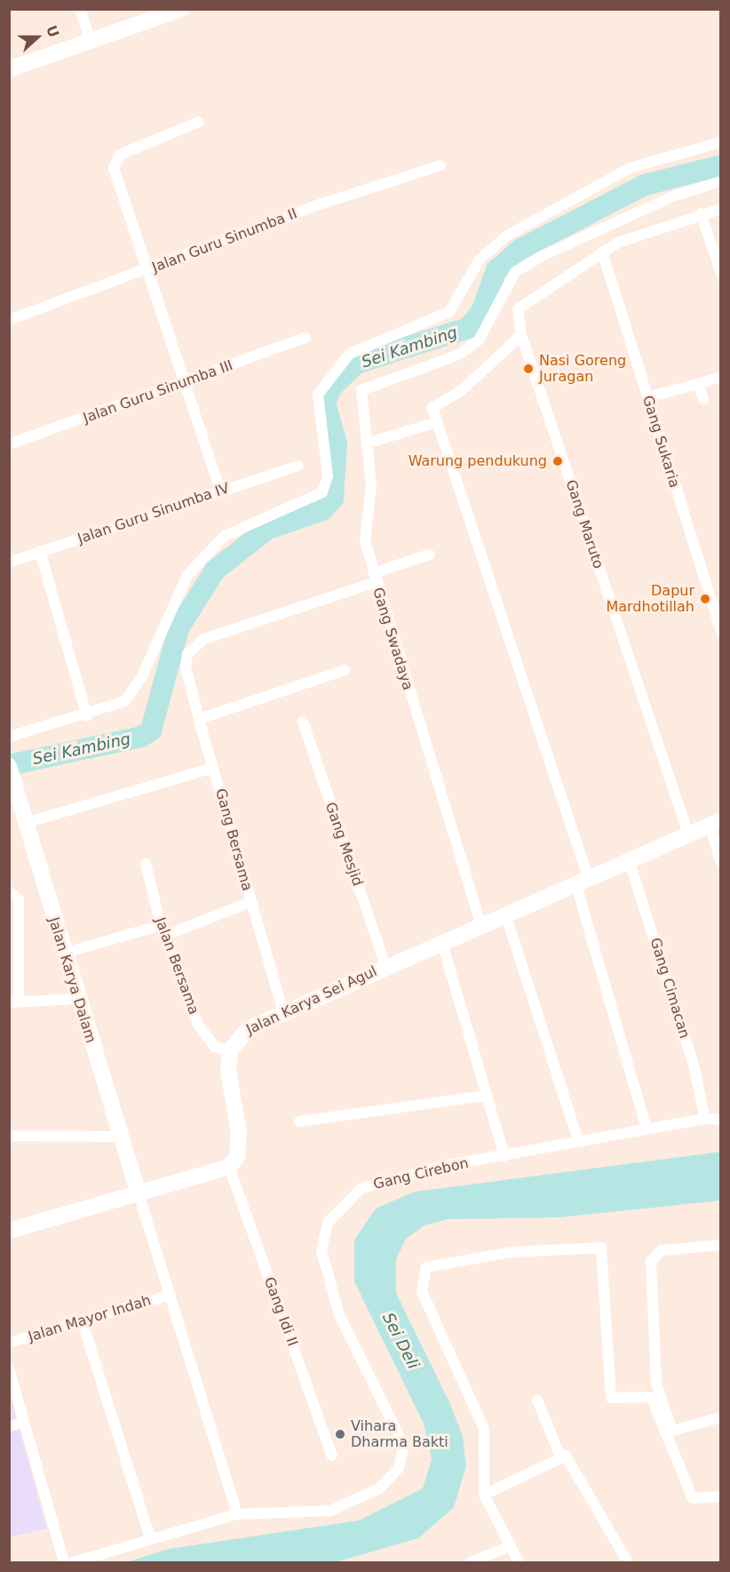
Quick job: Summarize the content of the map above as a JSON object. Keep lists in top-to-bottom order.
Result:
{
  "streets": {
    "main road": ["Jalan Karya Dalam", "Jalan Karya Sei Agul"],
    "street": [
      "Jalan Guru Sinumba II",
      "Jalan Guru Sinumba III",
      "Gang Sukaria",
      "Jalan Guru Sinumba IV",
      "Gang Maruto",
      "Gang Swadaya",
      "Gang Bersama",
      "Gang Mesjid",
      "Jalan Bersama",
      "Gang Cimacan",
      "Gang Cirebon",
      "Gang Idi II",
      "Jalan Mayor Indah"
    ]
  },
  "crossings": [
    ["Gang Sukaria", "Gang Maruto"],
    ["Gang Maruto", "Jalan Karya Sei Agul"],
    ["Gang Swadaya", "Gang Bersama"],
    ["Gang Swadaya", "Jalan Karya Sei Agul"],
    ["Gang Bersama", "Jalan Karya Sei Agul"],
    ["Gang Mesjid", "Jalan Karya Sei Agul"],
    ["Jalan Bersama", "Jalan Karya Sei Agul"],
    ["Gang Cimacan", "Jalan Karya Sei Agul"],
    ["Gang Cimacan", "Gang Cirebon"]
  ],
  "water": ["Sei Kambing", "Sei Deli"],
  "places": [
    "Nasi Goreng Juragan",
    "Warung pendukung",
    "Dapur Mardhotillah",
    "Vihara Dharma Bakti"
  ],
  "north": "right"
}
